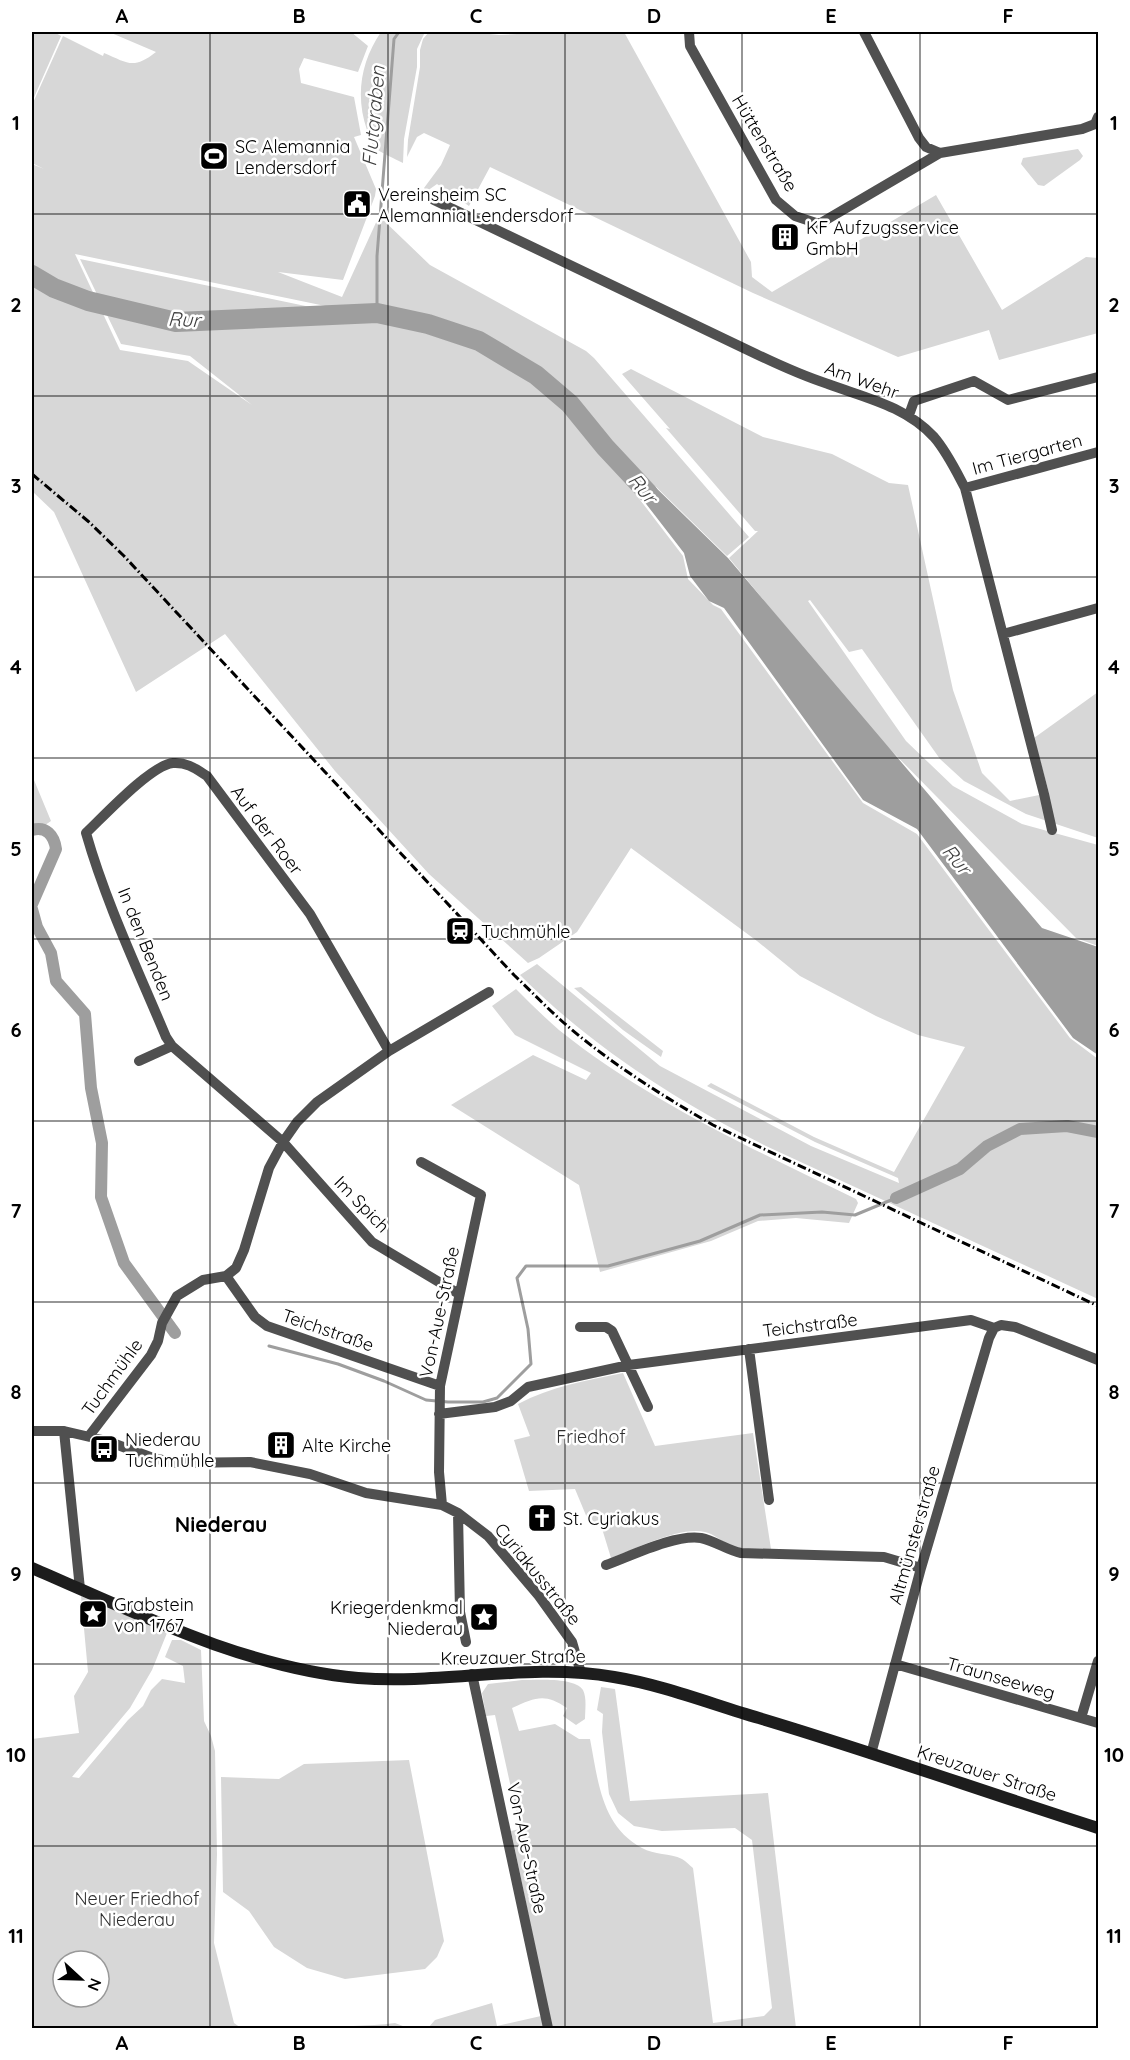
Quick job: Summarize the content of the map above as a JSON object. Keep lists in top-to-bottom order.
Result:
{
  "streets": {
    "main road": ["Kreuzauer Straße"],
    "street": [
      "Hüttenstraße",
      "Am Wehr",
      "Im Tiergarten",
      "Auf der Roer",
      "In den Benden",
      "Im Spich",
      "Von-Aue-Straße",
      "Teichstraße",
      "Tuchmühle",
      "Altmünsterstraße",
      "Cyriakusstraße",
      "Traunseeweg"
    ]
  },
  "crossings": [
    ["Am Wehr", "Im Tiergarten"],
    ["Auf der Roer", "In den Benden"],
    ["In den Benden", "Im Spich"],
    ["Im Spich", "Von-Aue-Straße"],
    ["Von-Aue-Straße", "Teichstraße"],
    ["Von-Aue-Straße", "Cyriakusstraße"],
    ["Von-Aue-Straße", "Kreuzauer Straße"],
    ["Teichstraße", "Tuchmühle"],
    ["Teichstraße", "Altmünsterstraße"],
    ["Tuchmühle", "Cyriakusstraße"],
    ["Altmünsterstraße", "Kreuzauer Straße"],
    ["Altmünsterstraße", "Traunseeweg"],
    ["Cyriakusstraße", "Kreuzauer Straße"]
  ],
  "districts": ["Niederau"],
  "water": ["Flutgraben", "Rur"],
  "parks": ["Friedhof", "Neuer Friedhof Niederau"],
  "places": {
    "sports": ["SC Alemannia Lendersdorf"],
    "public building": ["Vereinsheim SC Alemannia Lendersdorf"],
    "building": ["KF Aufzugsservice GmbH", "Alte Kirche"],
    "station": ["Tuchmühle"],
    "bus stop": ["Niederau Tuchmühle"],
    "church": ["St. Cyriakus"],
    "place": ["Grabstein von 1767", "Kriegerdenkmal Niederau"]
  },
  "north": "right",
  "grid": {
    "columns": [
      "A",
      "B",
      "C",
      "D",
      "E",
      "F"
    ],
    "rows": [
      "1",
      "2",
      "3",
      "4",
      "5",
      "6",
      "7",
      "8",
      "9",
      "10",
      "11"
    ]
  }
}
